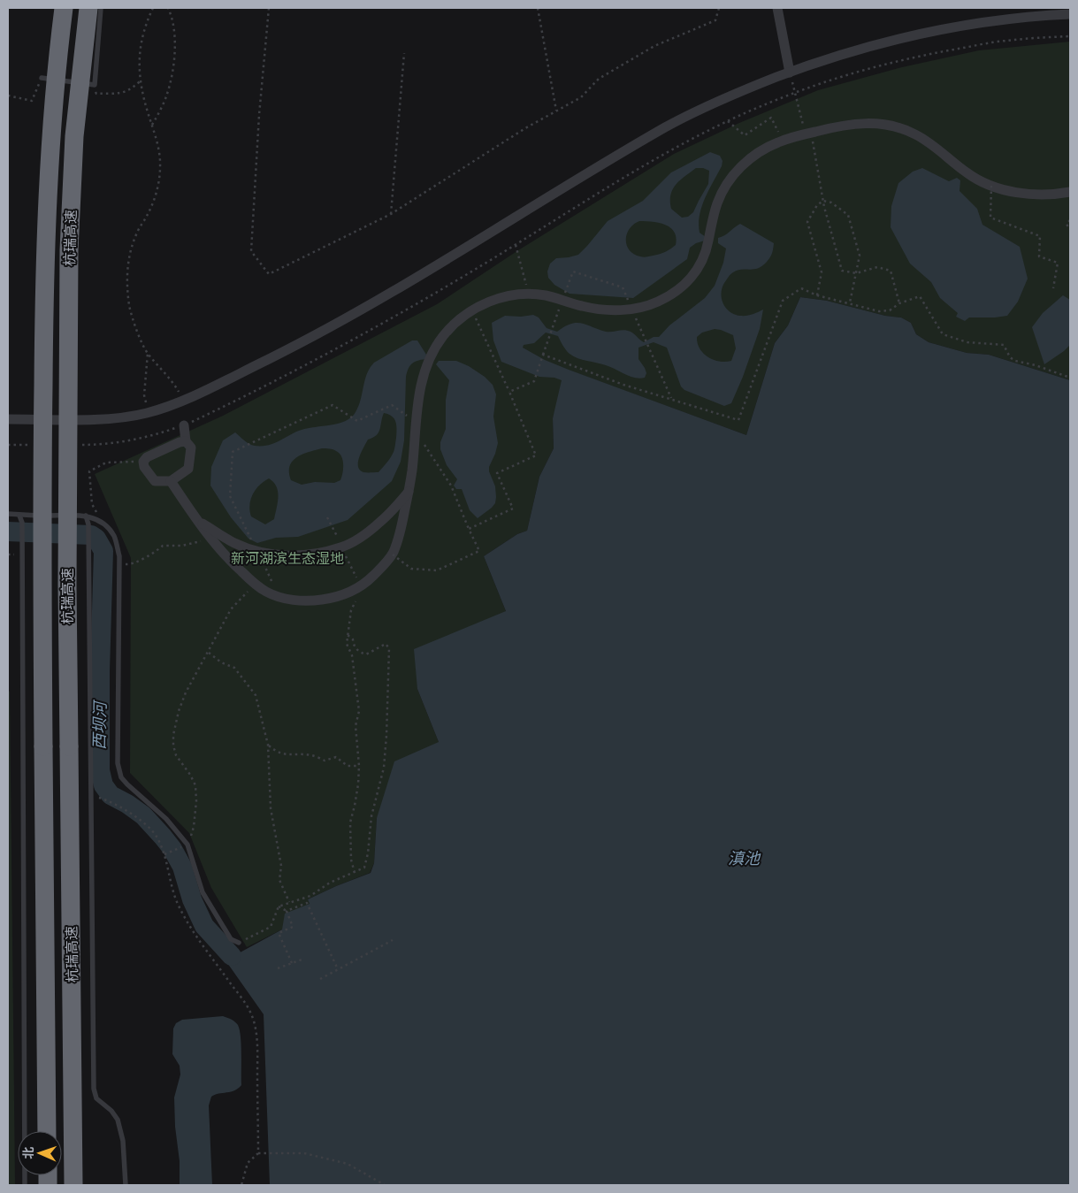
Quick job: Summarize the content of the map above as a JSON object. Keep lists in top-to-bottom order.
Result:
{
  "streets": {
    "highway": ["杭瑞高速"]
  },
  "water": ["西坝河", "滇池"],
  "parks": ["新河湖滨生态湿地"],
  "north": "left"
}
